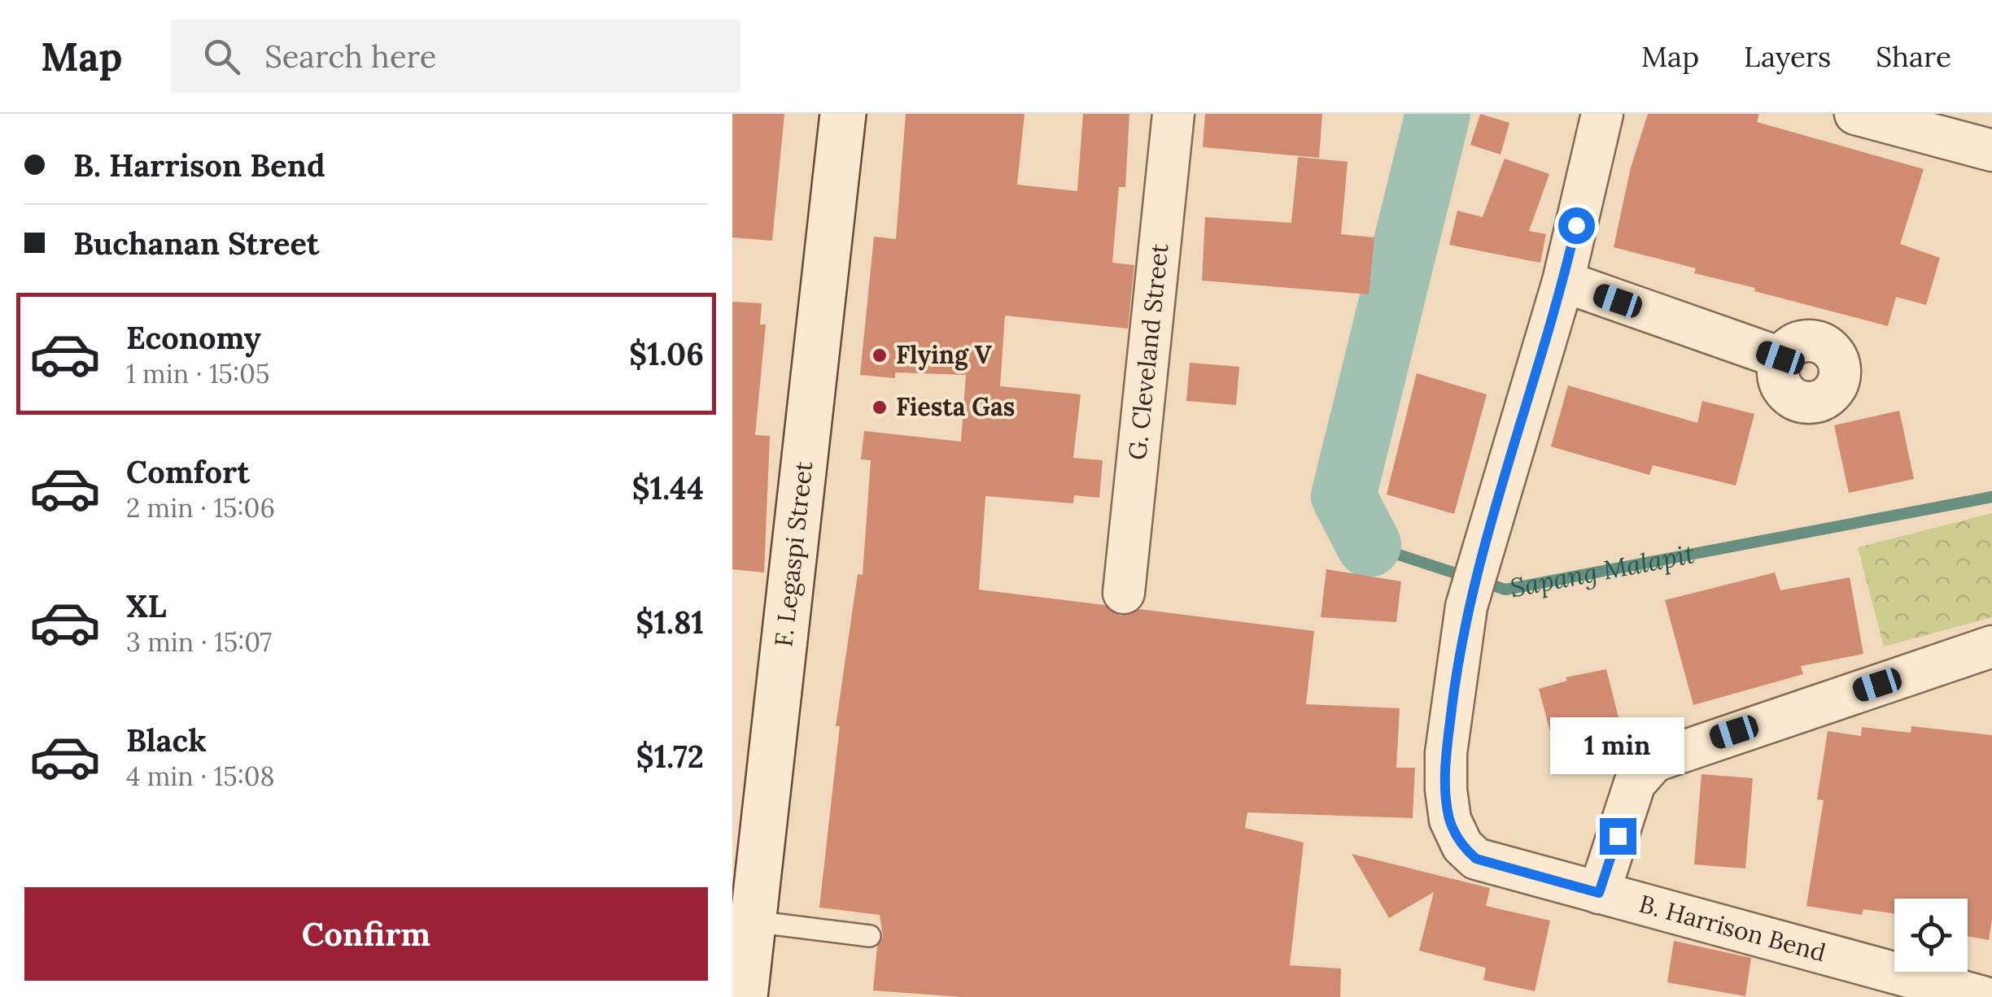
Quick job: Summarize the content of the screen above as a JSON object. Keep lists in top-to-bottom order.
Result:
{
  "streets": {
    "main road": ["F. Legaspi Street"],
    "street": ["G. Cleveland Street", "B. Harrison Bend"]
  },
  "water": ["Sapang Malapit"],
  "places": ["Flying V", "Fiesta Gas"],
  "page": {
    "header": "Map",
    "search": "Search here",
    "nav": ["Map", "Layers", "Share"],
    "banner": ["B. Harrison Bend", "Buchanan Street"],
    "list": [
      {
        "name": "Economy",
        "note": "1 min · 15:05",
        "value": "$1.06"
      },
      {
        "name": "Comfort",
        "note": "2 min · 15:06",
        "value": "$1.44"
      },
      {
        "name": "XL",
        "note": "3 min · 15:07",
        "value": "$1.81"
      },
      {
        "name": "Black",
        "note": "4 min · 15:08",
        "value": "$1.72"
      }
    ],
    "bubble": "1 min",
    "buttons": "Confirm"
  }
}
